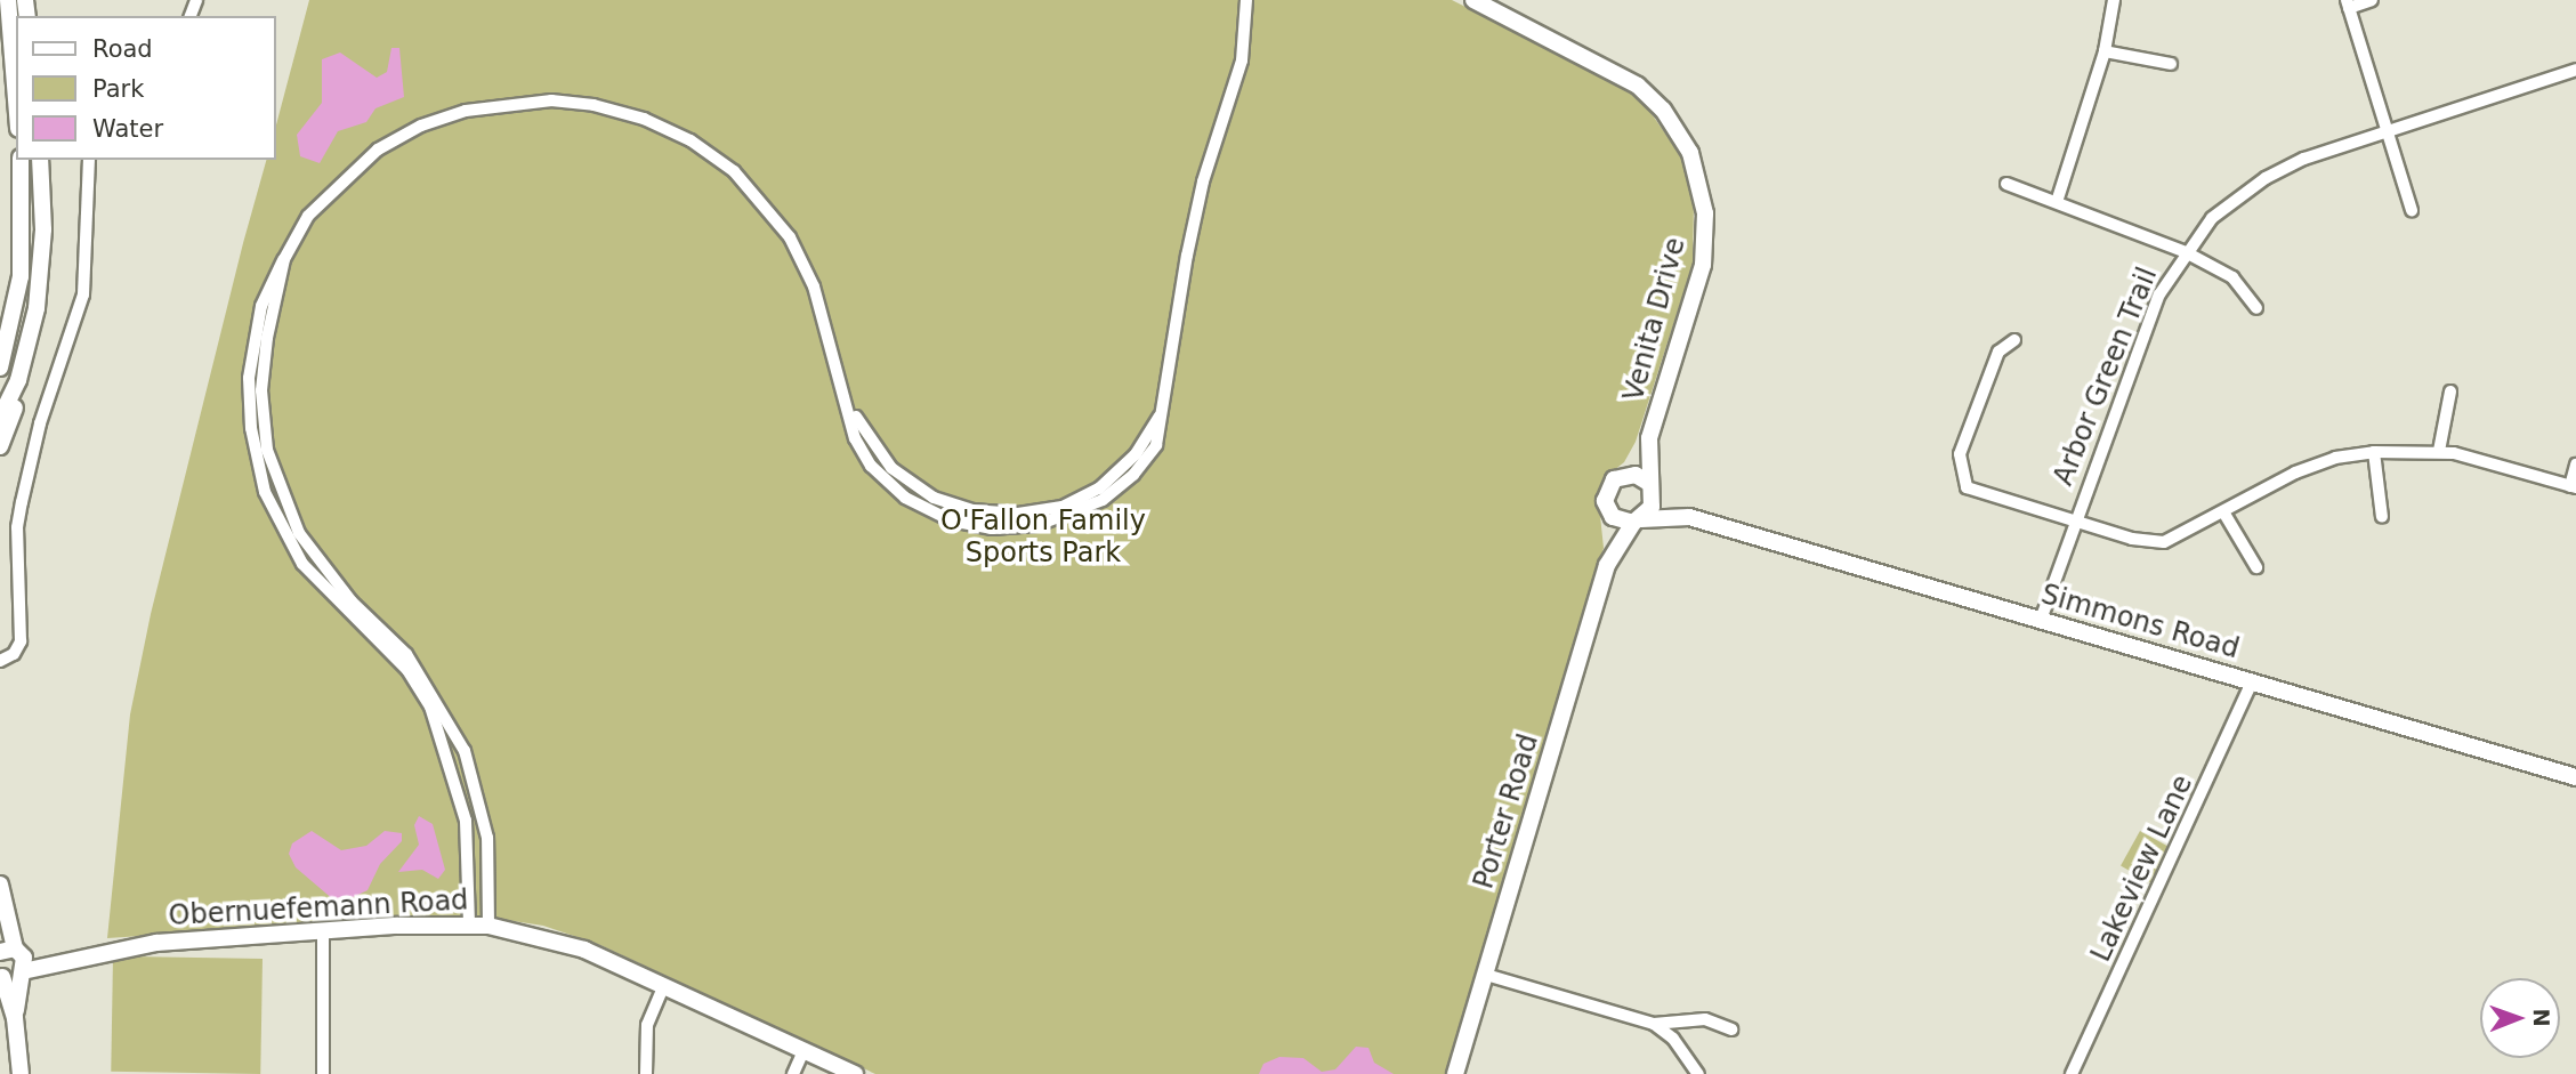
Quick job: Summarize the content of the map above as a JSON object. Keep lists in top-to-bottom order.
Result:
{
  "streets": {
    "street": [
      "Venita Drive",
      "Arbor Green Trail",
      "Simmons Road",
      "Porter Road",
      "Lakeview Lane",
      "Obernuefemann Road"
    ]
  },
  "crossings": [
    ["Venita Drive", "Simmons Road"],
    ["Venita Drive", "Porter Road"],
    ["Arbor Green Trail", "Simmons Road"],
    ["Simmons Road", "Porter Road"],
    ["Simmons Road", "Lakeview Lane"]
  ],
  "parks": ["O'Fallon Family Sports Park"],
  "legend": ["Road", "Park", "Water"],
  "north": "right"
}
